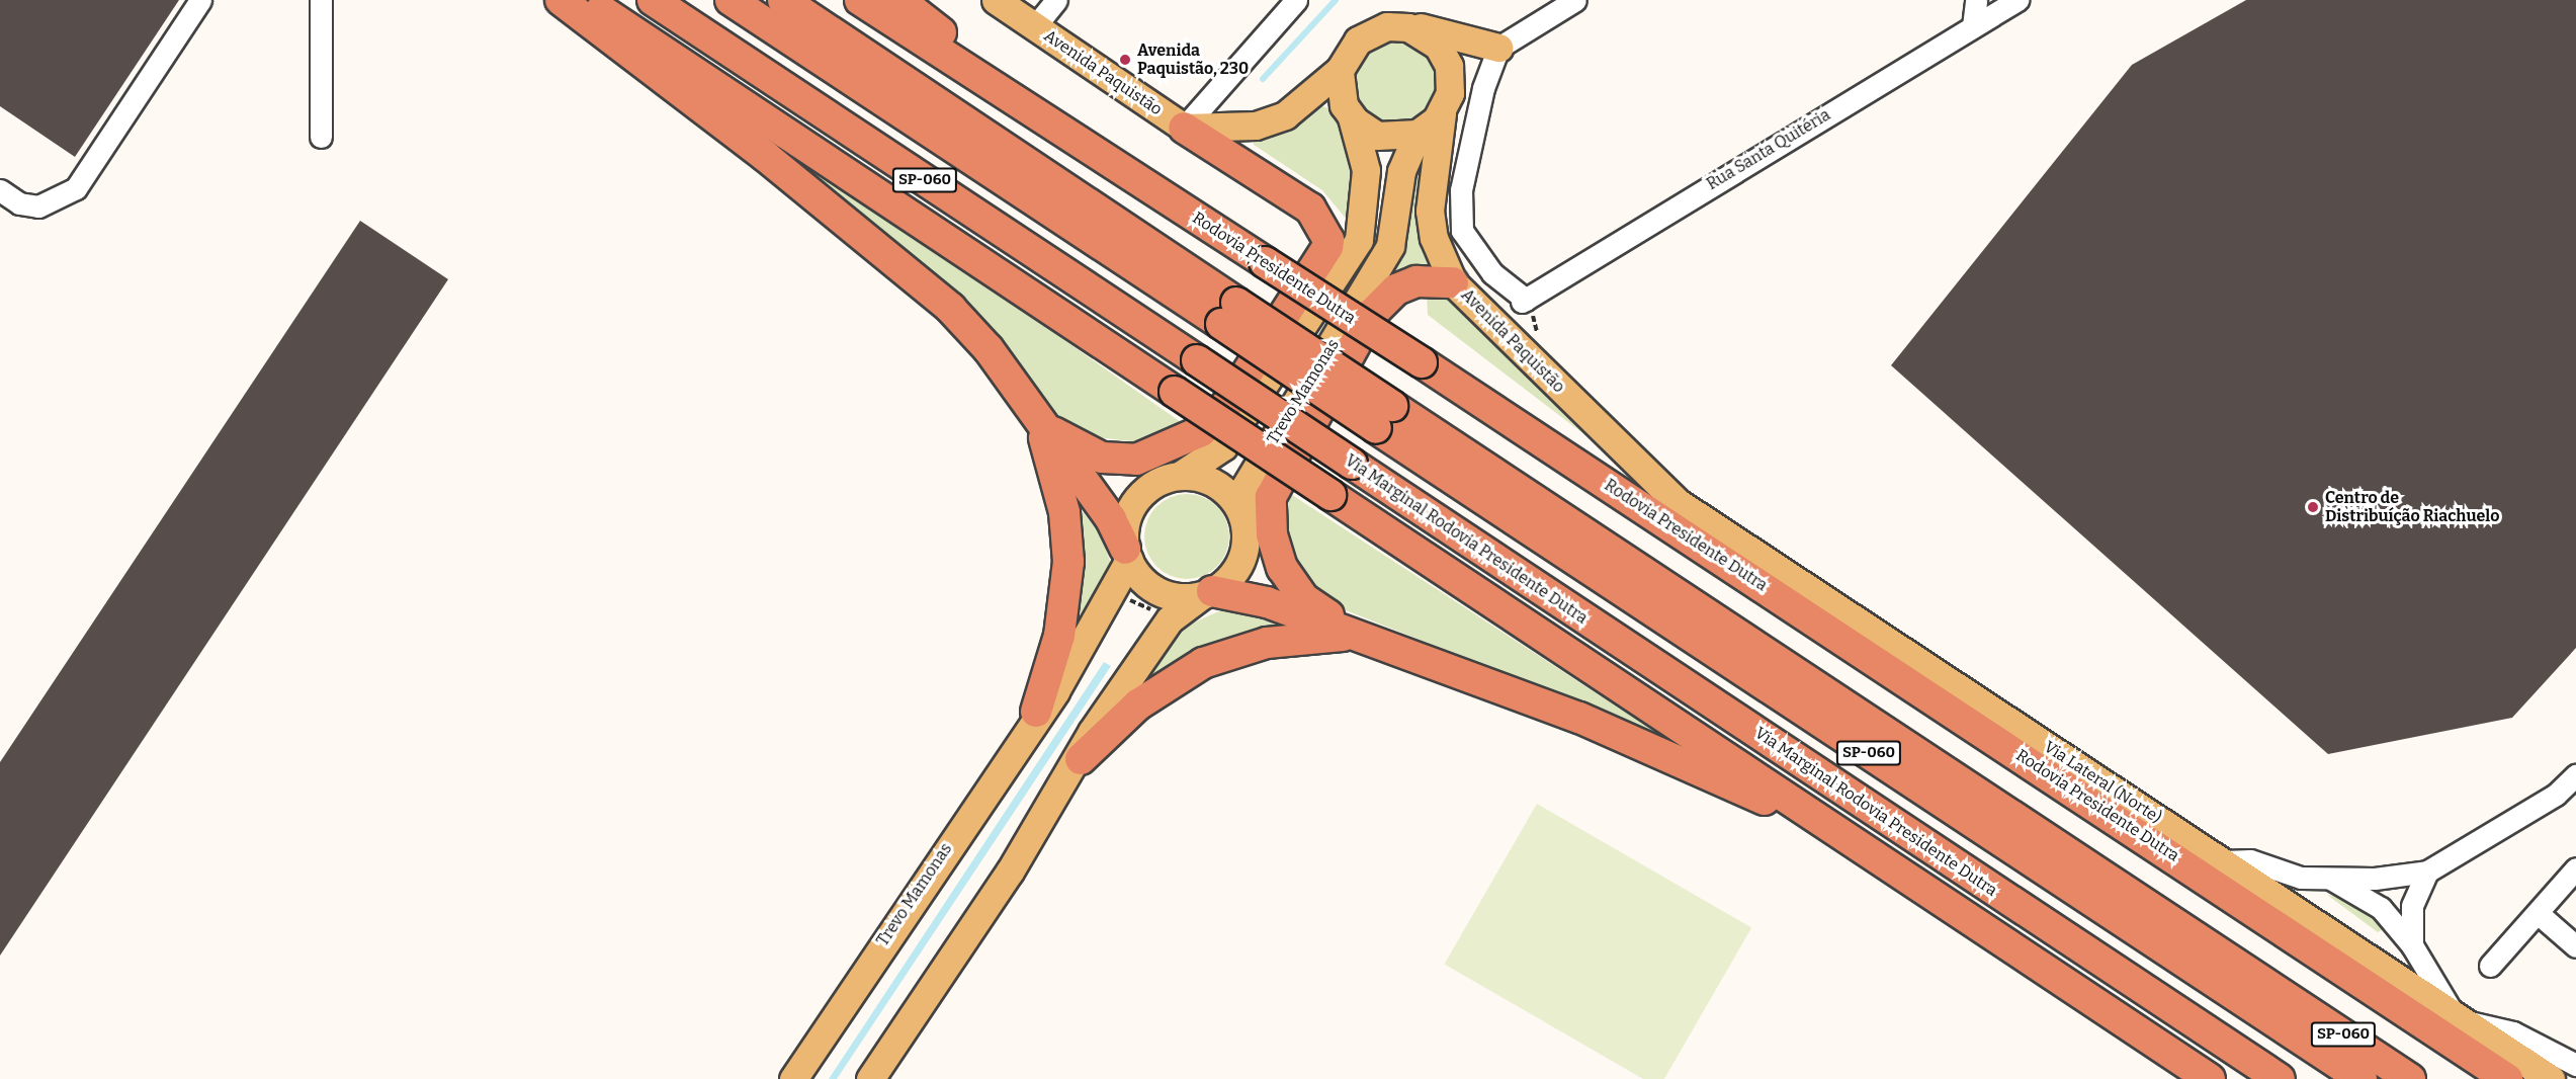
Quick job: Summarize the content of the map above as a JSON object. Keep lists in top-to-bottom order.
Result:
{
  "streets": {
    "highway": ["SP-060", "Rodovia Presidente Dutra", "Via Marginal Rodovia Presidente Dutra"],
    "main road": ["Avenida Paquistão", "Trevo Mamonas", "Via Lateral (Norte)"],
    "street": ["Rua Santa Quitéria"]
  },
  "crossings": [
    ["Avenida Paquistão", "Trevo Mamonas"],
    ["Avenida Paquistão", "Via Lateral (Norte)"]
  ],
  "places": ["Avenida Paquistão, 230", "Centro de Distribuíção Riachuelo"]
}
